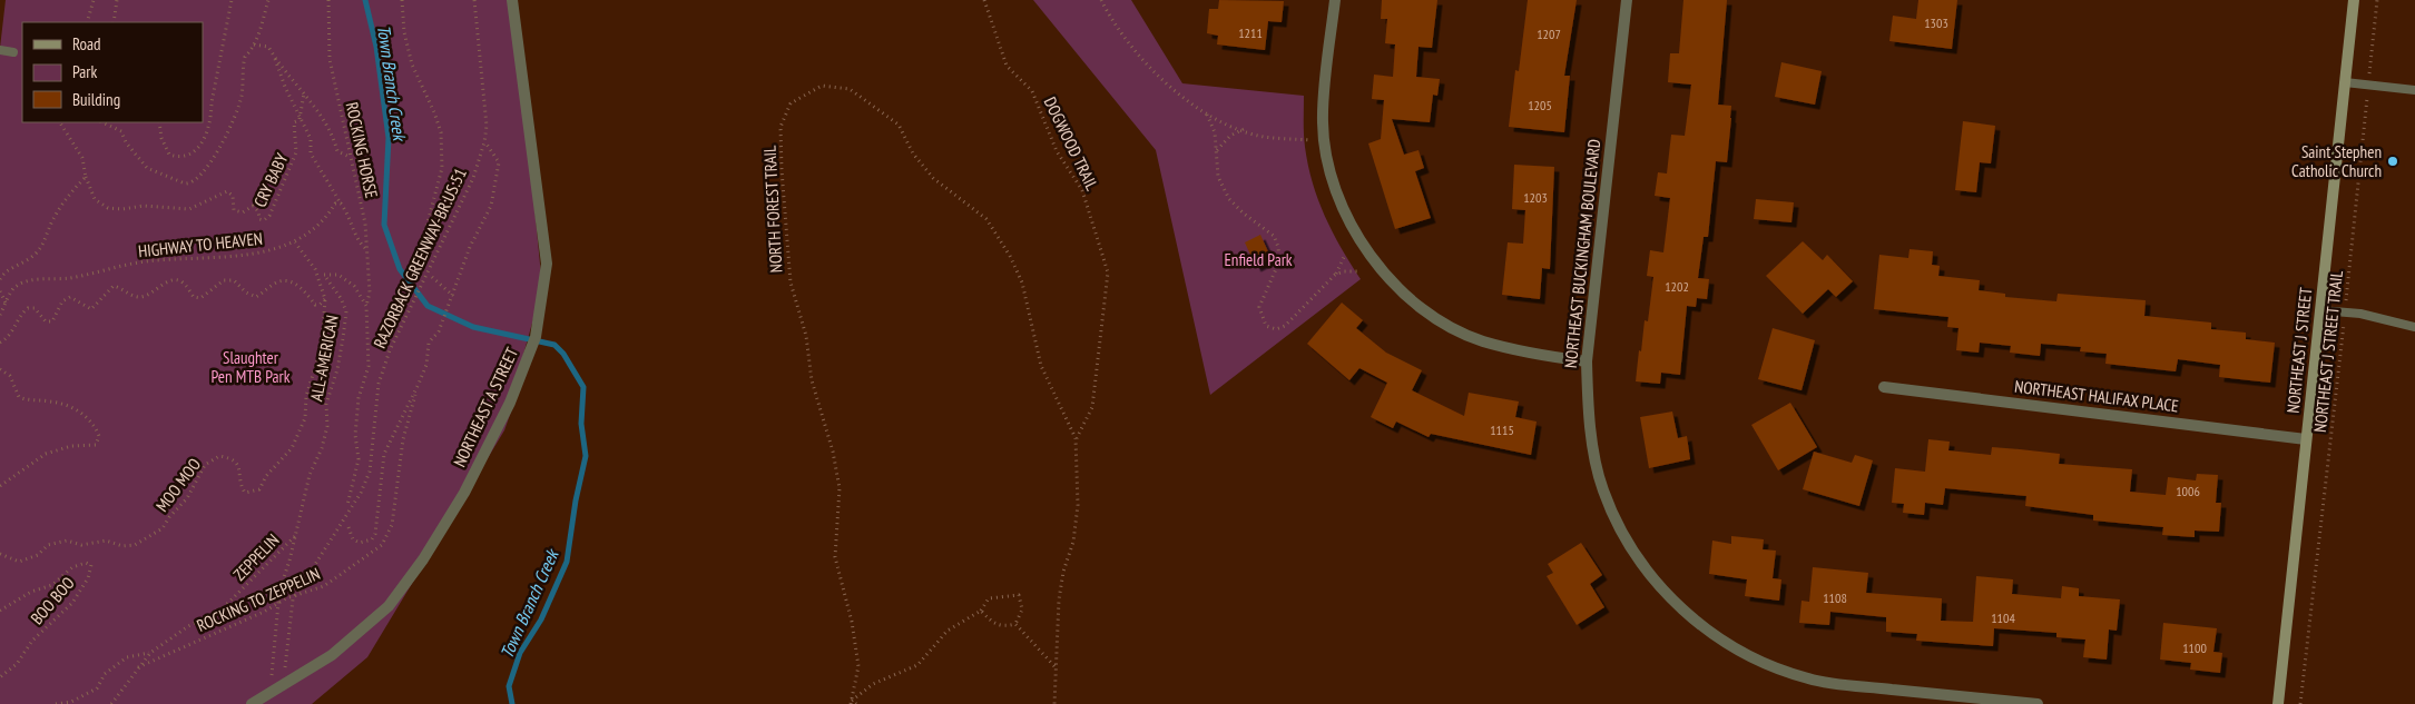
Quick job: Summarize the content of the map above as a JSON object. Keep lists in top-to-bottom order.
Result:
{
  "streets": {
    "street": [
      "NORTHEAST BUCKINGHAM BOULEVARD",
      "NORTHEAST J STREET",
      "NORTHEAST HALIFAX PLACE",
      "NORTHEAST A STREET"
    ],
    "path": [
      "DOGWOOD TRAIL",
      "ROCKING HORSE",
      "CRY BABY",
      "NORTH FOREST TRAIL",
      "HIGHWAY TO HEAVEN",
      "RAZORBACK GREENWAY-BR:US:51",
      "NORTHEAST J STREET TRAIL",
      "ALL-AMERICAN",
      "MOO MOO",
      "ZEPPELIN",
      "ROCKING TO ZEPPELIN",
      "BOO BOO"
    ]
  },
  "crossings": [
    ["DOGWOOD TRAIL", "NORTH FOREST TRAIL"],
    ["ROCKING HORSE", "ALL-AMERICAN"],
    ["CRY BABY", "HIGHWAY TO HEAVEN"],
    ["HIGHWAY TO HEAVEN", "MOO MOO"],
    ["NORTHEAST J STREET", "NORTHEAST HALIFAX PLACE"],
    ["ALL-AMERICAN", "ZEPPELIN"],
    ["ZEPPELIN", "ROCKING TO ZEPPELIN"]
  ],
  "water": ["Town Branch Creek"],
  "parks": ["Enfield Park", "Slaughter Pen MTB Park"],
  "places": ["Saint Stephen Catholic Church"],
  "house_numbers": [
    "1303",
    "1211",
    "1207",
    "1205",
    "1203",
    "1202",
    "1115",
    "1006",
    "1108",
    "1104",
    "1100"
  ],
  "legend": ["Road", "Park", "Building"]
}
